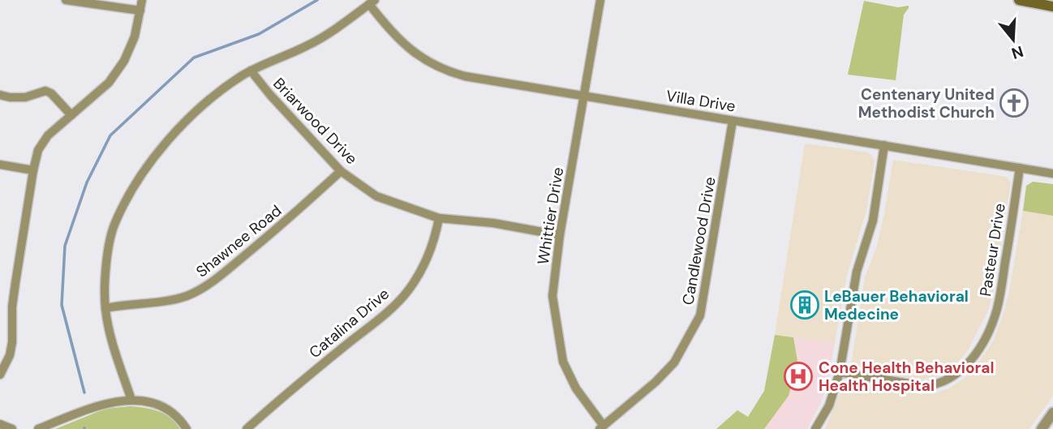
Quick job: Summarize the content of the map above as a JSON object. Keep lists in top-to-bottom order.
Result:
{
  "streets": {
    "street": [
      "Villa Drive",
      "Briarwood Drive",
      "Whittier Drive",
      "Shawnee Road",
      "Candlewood Drive",
      "Pasteur Drive",
      "Catalina Drive"
    ]
  },
  "crossings": [
    ["Villa Drive", "Whittier Drive"],
    ["Villa Drive", "Candlewood Drive"],
    ["Villa Drive", "Pasteur Drive"],
    ["Briarwood Drive", "Whittier Drive"],
    ["Briarwood Drive", "Shawnee Road"],
    ["Briarwood Drive", "Catalina Drive"],
    ["Whittier Drive", "Candlewood Drive"]
  ],
  "places": {
    "church": ["Centenary United Methodist Church"],
    "building": ["LeBauer Behavioral Medecine"],
    "hospital": ["Cone Health Behavioral Health Hospital"]
  },
  "north": "bottom"
}
